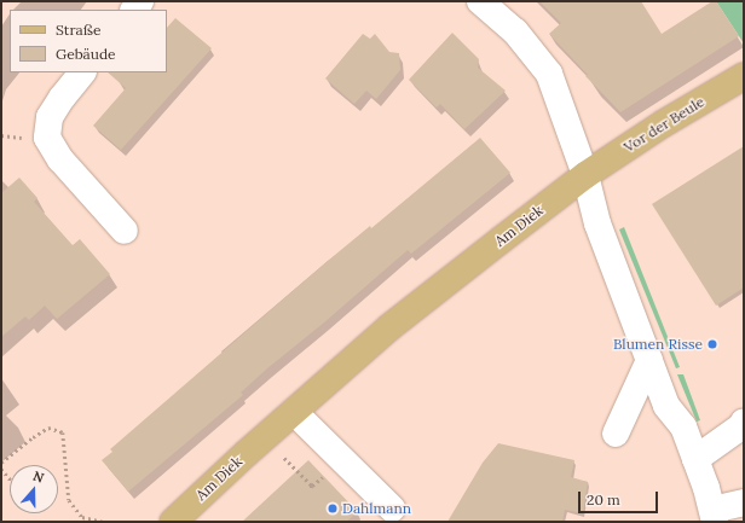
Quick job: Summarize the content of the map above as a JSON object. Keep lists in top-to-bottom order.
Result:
{
  "streets": {
    "main road": ["Vor der Beule", "Am Diek"]
  },
  "crossings": [
    ["Vor der Beule", "Am Diek"]
  ],
  "places": ["Blumen Risse", "Dahlmann"],
  "legend": ["Straße", "Gebäude"],
  "scale_bar": "20 m",
  "north": "top"
}
